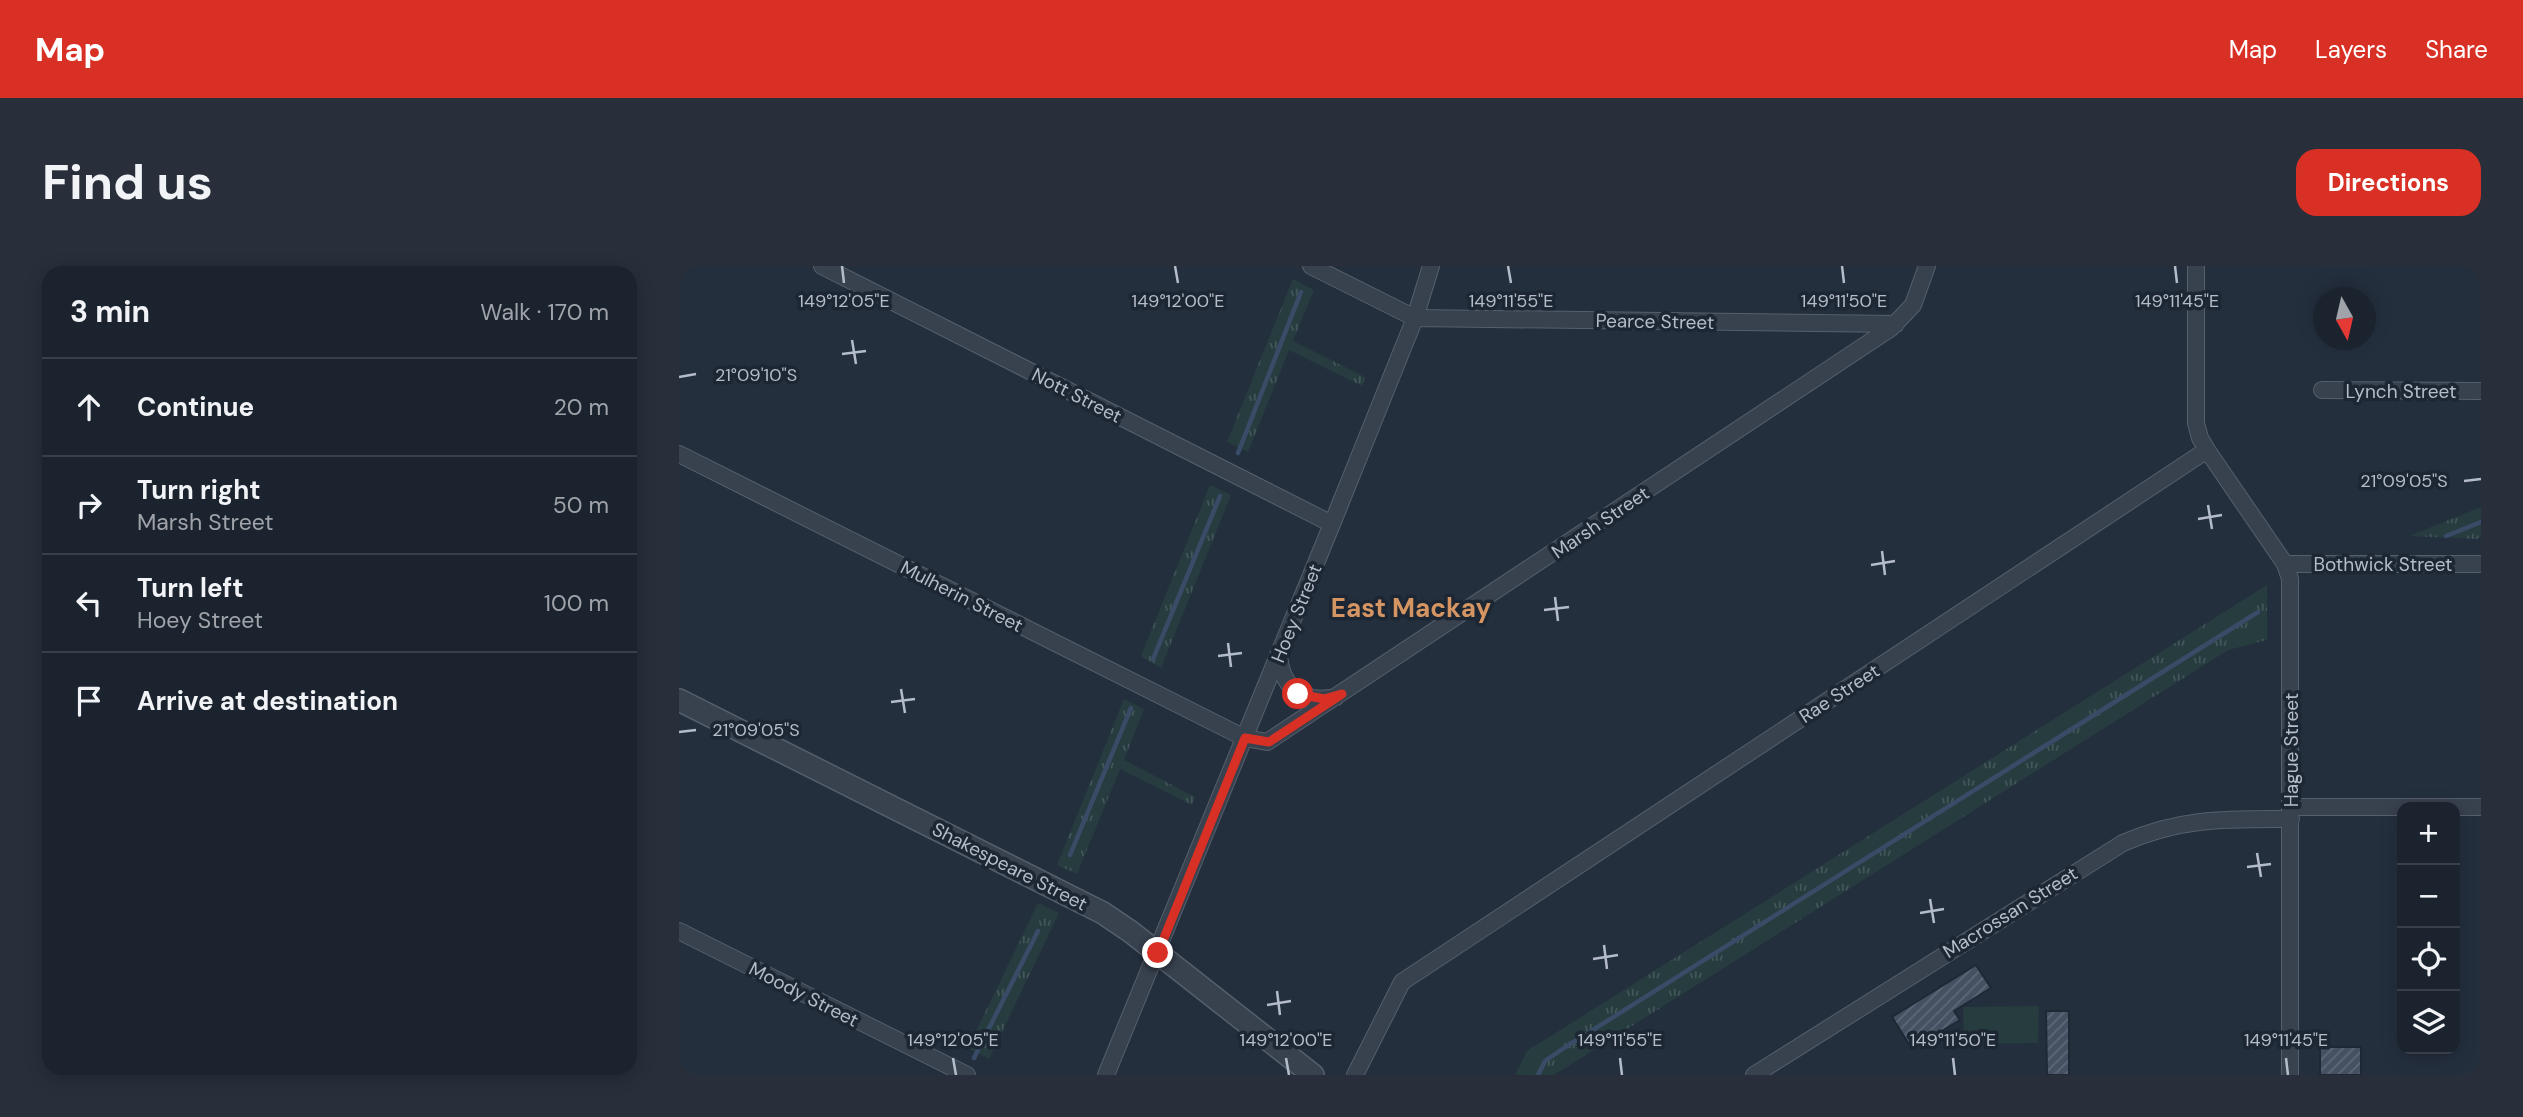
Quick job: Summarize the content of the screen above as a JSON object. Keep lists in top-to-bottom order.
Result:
{
  "streets": {
    "street": [
      "Pearce Street",
      "Lynch Street",
      "Nott Street",
      "Marsh Street",
      "Bothwick Street",
      "Mulherin Street",
      "Hoey Street",
      "Rae Street",
      "Hague Street",
      "Shakespeare Street",
      "Macrossan Street",
      "Moody Street"
    ]
  },
  "crossings": [
    ["Pearce Street", "Marsh Street"],
    ["Pearce Street", "Hoey Street"],
    ["Nott Street", "Hoey Street"],
    ["Marsh Street", "Mulherin Street"],
    ["Marsh Street", "Hoey Street"],
    ["Bothwick Street", "Hague Street"],
    ["Mulherin Street", "Hoey Street"],
    ["Hoey Street", "Shakespeare Street"],
    ["Rae Street", "Hague Street"],
    ["Hague Street", "Macrossan Street"]
  ],
  "districts": ["East Mackay"],
  "north": "bottom",
  "page": {
    "header": "Map",
    "nav": ["Map", "Layers", "Share"],
    "buttons": "Directions",
    "title": "Find us",
    "heading": ["3 min", "Walk · 170 m"],
    "list": [
      ["Continue", "20 m"],
      ["Turn right", "Marsh Street", "50 m"],
      ["Turn left", "Hoey Street", "100 m"],
      "Arrive at destination"
    ],
    "map_buttons": ["+", "−"]
  },
  "coordinates": [
    "149°12'05\"E",
    "149°12'00\"E",
    "149°11'55\"E",
    "149°11'50\"E",
    "149°11'45\"E",
    "21°09'10\"S",
    "21°09'05\"S"
  ]
}
